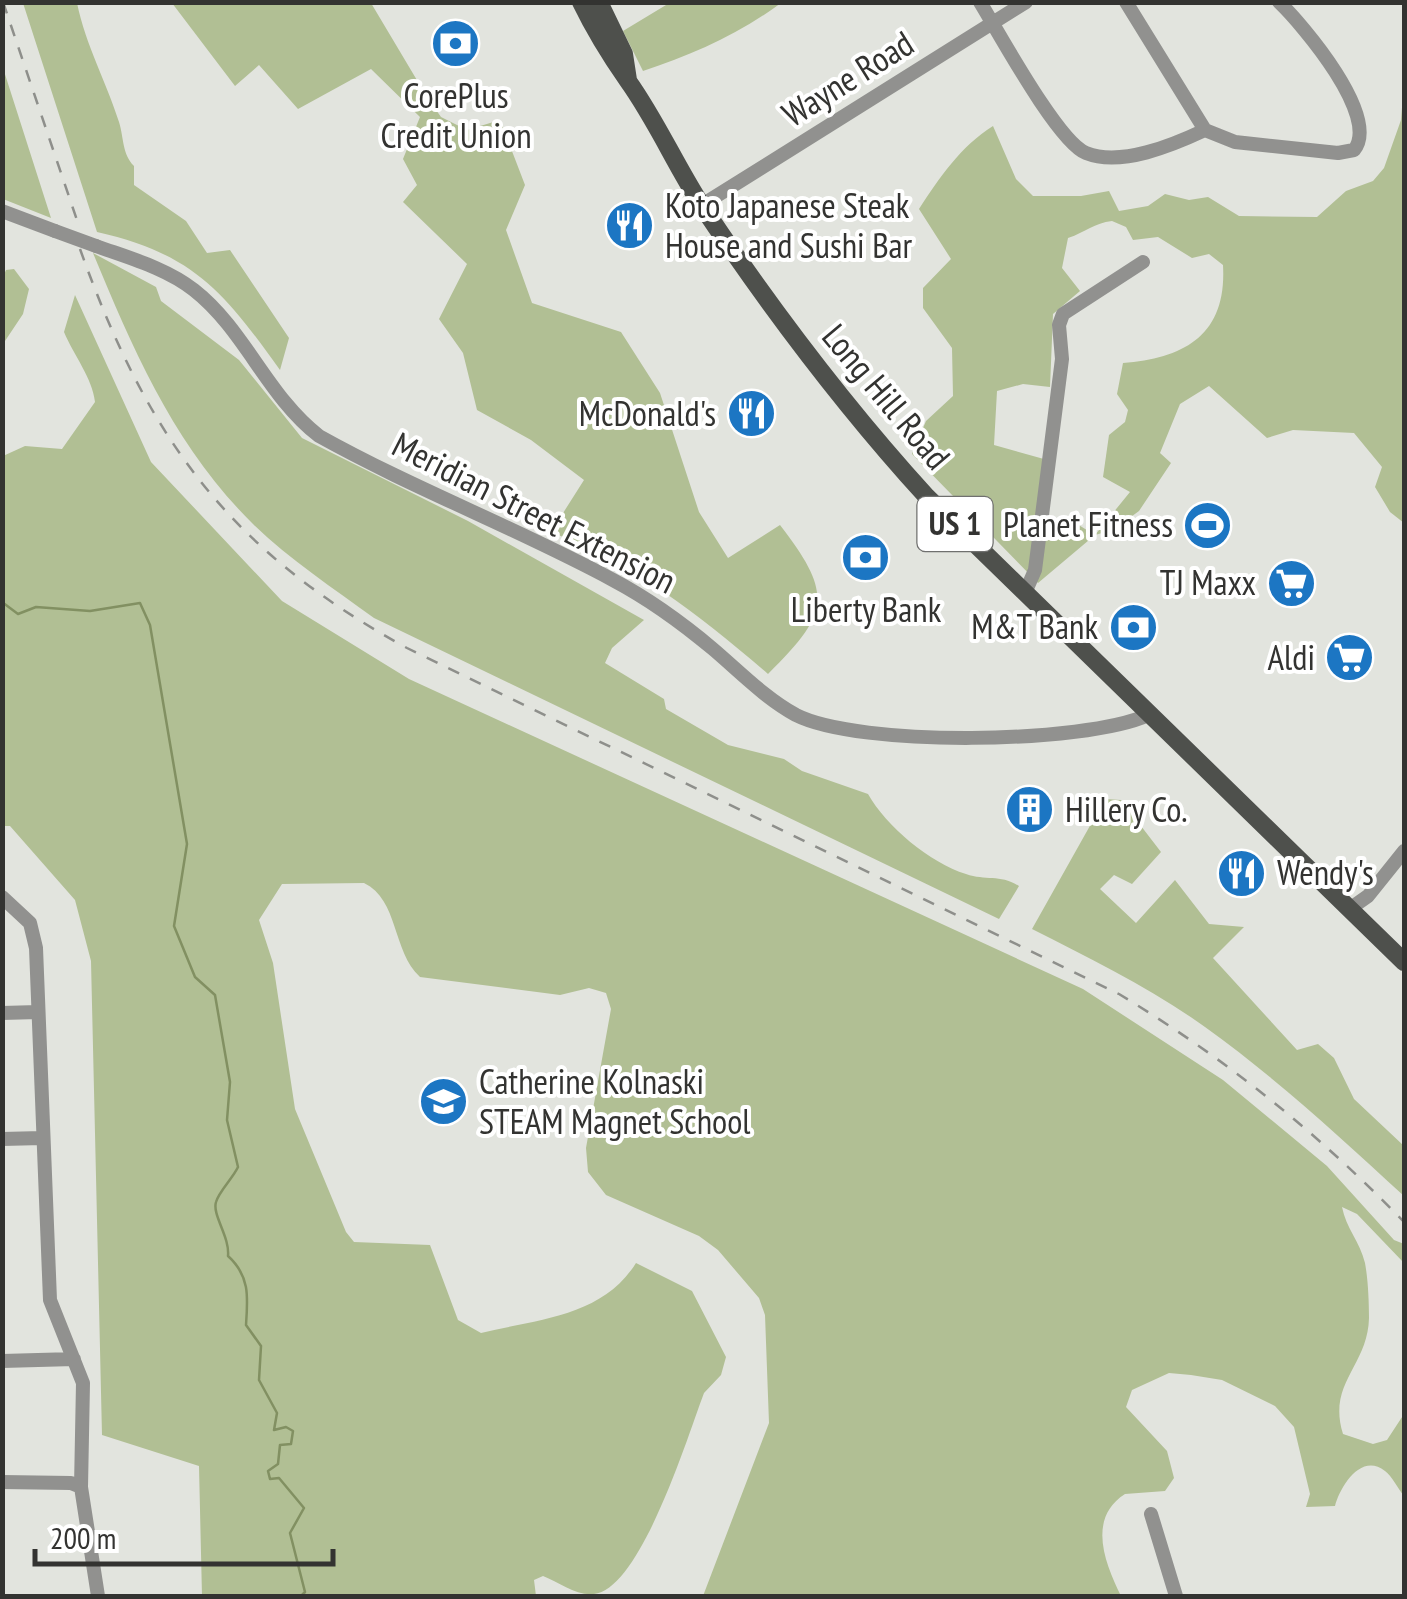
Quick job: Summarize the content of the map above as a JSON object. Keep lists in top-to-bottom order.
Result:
{
  "streets": {
    "main road": ["Long Hill Road", "US 1"],
    "street": ["Wayne Road", "Meridian Street Extension"]
  },
  "crossings": [
    ["Wayne Road", "Long Hill Road"],
    ["Long Hill Road", "Meridian Street Extension"]
  ],
  "places": {
    "bank": ["CorePlus Credit Union", "Liberty Bank", "M&T Bank"],
    "restaurant": ["Koto Japanese Steak House and Sushi Bar", "McDonald's", "Wendy's"],
    "sports": ["Planet Fitness"],
    "supermarket": ["TJ Maxx", "Aldi"],
    "building": ["Hillery Co."],
    "school or university": ["Catherine Kolnaski STEAM Magnet School"]
  },
  "scale_bar": "200 m"
}
